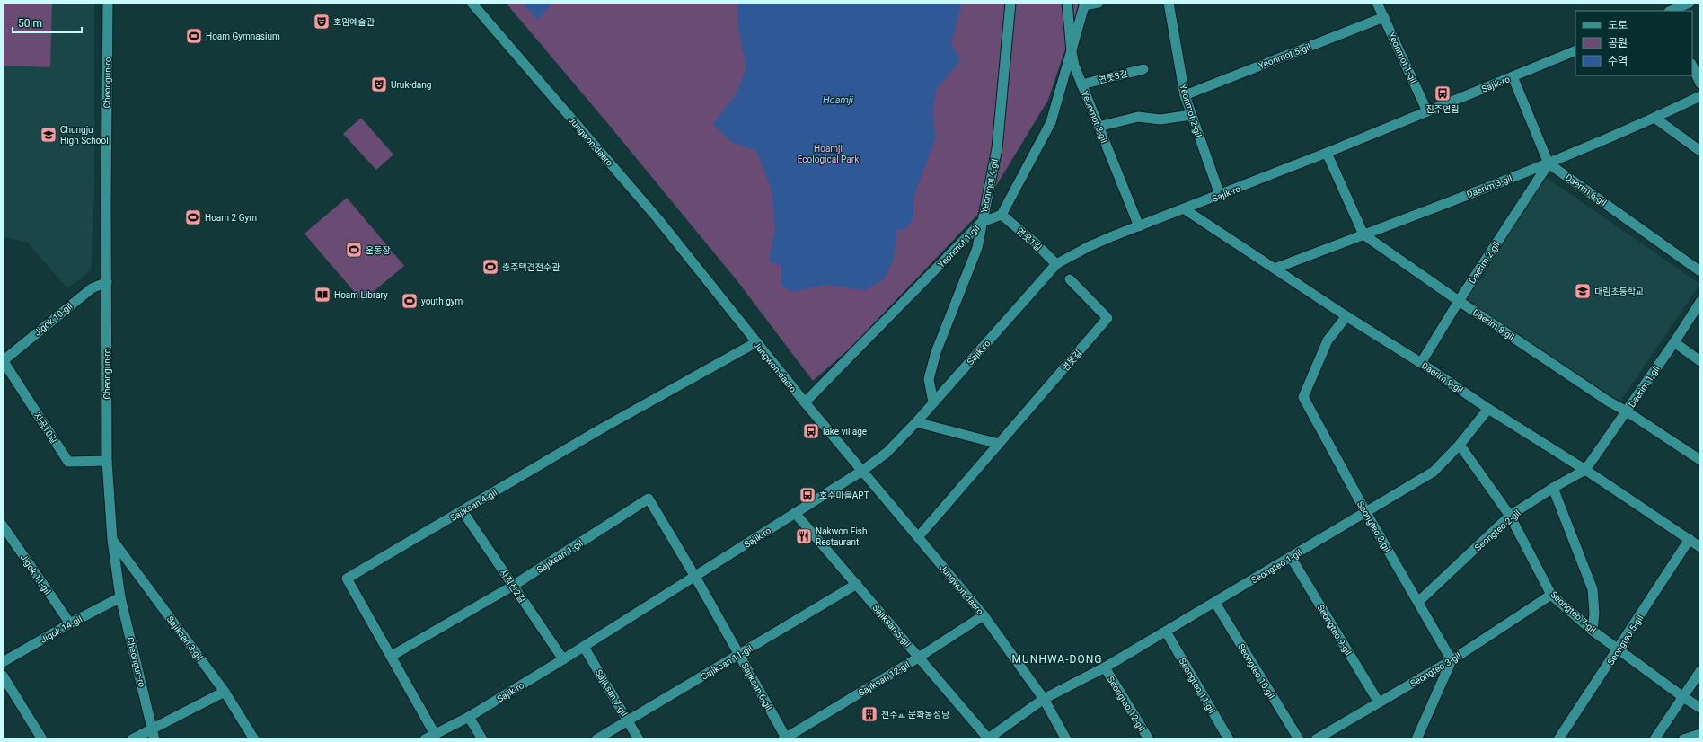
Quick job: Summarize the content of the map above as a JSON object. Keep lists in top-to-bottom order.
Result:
{
  "streets": {
    "street": [
      "Yeonmot 5-gil",
      "Yeonmot 1-gil",
      "연못3길",
      "Cheongun-ro",
      "Sajik-ro",
      "Yeonmot 2-gil",
      "Yeonmot 3-gil",
      "Jungwon-daero",
      "Yeonmot 4-gil",
      "Daerim 3-gil",
      "Daerim 6-gil",
      "연못1길",
      "Daerim 2-gil",
      "Jigok 10-gil",
      "Daerim 8-gil",
      "연못길",
      "Daerim 9-gil",
      "Daerim 1-gil",
      "지곡10길",
      "Sajiksan 4-gil",
      "Seongteo 8-gil",
      "Seongteo 2-gil",
      "Sajiksan 1-gil",
      "Seongteo 1-gil",
      "Jigok 11-gil",
      "사직산2길",
      "Seongteo 7-gil",
      "Sajiksan 5-gil",
      "Jigok 14-gil",
      "Seongteo 9-gil",
      "Sajiksan 3-gil",
      "Seongteo 5-gil",
      "Sajiksan 11-gil",
      "Seongteo 3-gil",
      "Seongteo 10-gil",
      "Sajiksan 12-gil",
      "Seongteo 11-gil",
      "Sajiksan 6-gil",
      "Sajiksan 7-gil",
      "Seongteo 12-gil"
    ]
  },
  "crossings": [
    ["Yeonmot 5-gil", "Yeonmot 1-gil"],
    ["Yeonmot 5-gil", "Yeonmot 2-gil"],
    ["Yeonmot 1-gil", "Sajik-ro"],
    ["Yeonmot 1-gil", "Jungwon-daero"],
    ["Yeonmot 1-gil", "Yeonmot 4-gil"],
    ["Yeonmot 1-gil", "연못1길"],
    ["연못3길", "Yeonmot 3-gil"],
    ["Cheongun-ro", "Jigok 10-gil"],
    ["Cheongun-ro", "지곡10길"],
    ["Cheongun-ro", "Jigok 14-gil"],
    ["Cheongun-ro", "Sajiksan 3-gil"],
    ["Sajik-ro", "Yeonmot 2-gil"],
    ["Sajik-ro", "Yeonmot 3-gil"],
    ["Sajik-ro", "Jungwon-daero"],
    ["Sajik-ro", "Yeonmot 4-gil"],
    ["Sajik-ro", "연못1길"],
    ["Sajik-ro", "Daerim 9-gil"],
    ["Sajik-ro", "Sajiksan 4-gil"],
    ["Sajik-ro", "Sajiksan 1-gil"],
    ["Sajik-ro", "사직산2길"],
    ["Sajik-ro", "Sajiksan 5-gil"],
    ["Sajik-ro", "Sajiksan 6-gil"],
    ["Sajik-ro", "Sajiksan 7-gil"],
    ["Jungwon-daero", "연못길"],
    ["Jungwon-daero", "Sajiksan 4-gil"],
    ["Jungwon-daero", "Seongteo 1-gil"],
    ["Jungwon-daero", "Sajiksan 12-gil"],
    ["Daerim 3-gil", "Daerim 6-gil"],
    ["Daerim 3-gil", "Daerim 2-gil"],
    ["Daerim 3-gil", "Daerim 8-gil"],
    ["Daerim 3-gil", "Daerim 9-gil"],
    ["Daerim 6-gil", "Daerim 2-gil"],
    ["Daerim 2-gil", "Daerim 8-gil"],
    ["Daerim 2-gil", "Daerim 9-gil"],
    ["Jigok 10-gil", "지곡10길"],
    ["Daerim 8-gil", "Daerim 1-gil"],
    ["Daerim 9-gil", "Daerim 1-gil"],
    ["Daerim 9-gil", "Seongteo 8-gil"],
    ["Daerim 9-gil", "Seongteo 2-gil"],
    ["Daerim 9-gil", "Seongteo 1-gil"],
    ["Daerim 9-gil", "Seongteo 5-gil"],
    ["Daerim 1-gil", "Seongteo 2-gil"],
    ["Sajiksan 4-gil", "Sajiksan 1-gil"],
    ["Sajiksan 4-gil", "사직산2길"],
    ["Seongteo 8-gil", "Seongteo 2-gil"],
    ["Seongteo 8-gil", "Seongteo 1-gil"],
    ["Seongteo 8-gil", "Seongteo 3-gil"],
    ["Seongteo 2-gil", "Seongteo 7-gil"],
    ["Sajiksan 1-gil", "사직산2길"],
    ["Sajiksan 1-gil", "Sajiksan 6-gil"],
    ["Seongteo 1-gil", "Seongteo 7-gil"],
    ["Seongteo 1-gil", "Sajiksan 5-gil"],
    ["Seongteo 1-gil", "Seongteo 9-gil"],
    ["Seongteo 1-gil", "Seongteo 10-gil"],
    ["Seongteo 1-gil", "Seongteo 11-gil"],
    ["Seongteo 1-gil", "Seongteo 12-gil"],
    ["Jigok 11-gil", "Jigok 14-gil"],
    ["Seongteo 7-gil", "Seongteo 5-gil"],
    ["Seongteo 7-gil", "Seongteo 3-gil"],
    ["Sajiksan 5-gil", "Sajiksan 11-gil"],
    ["Sajiksan 5-gil", "Sajiksan 12-gil"],
    ["Seongteo 9-gil", "Seongteo 3-gil"],
    ["Sajiksan 11-gil", "Sajiksan 6-gil"],
    ["Sajiksan 11-gil", "Sajiksan 7-gil"],
    ["Sajiksan 12-gil", "Sajiksan 6-gil"]
  ],
  "districts": ["MUNHWA-DONG"],
  "water": ["Hoamji"],
  "parks": ["Hoamji Ecological Park"],
  "places": {
    "theatre": ["호암예술관", "Uruk-dang"],
    "sports": [
      "Hoam Gymnasium",
      "Hoam 2 Gym",
      "운동장",
      "충주택견전수관",
      "youth gym"
    ],
    "bus stop": ["진주연립", "lake village", "호수마을APT"],
    "school or university": ["Chungju High School", "대림초등학교"],
    "library": ["Hoam Library"],
    "restaurant": ["Nakwon Fish Restaurant"],
    "building": ["천주교 문화동성당"]
  },
  "legend": ["도로", "공원", "수역"],
  "scale_bar": "50 m"
}
